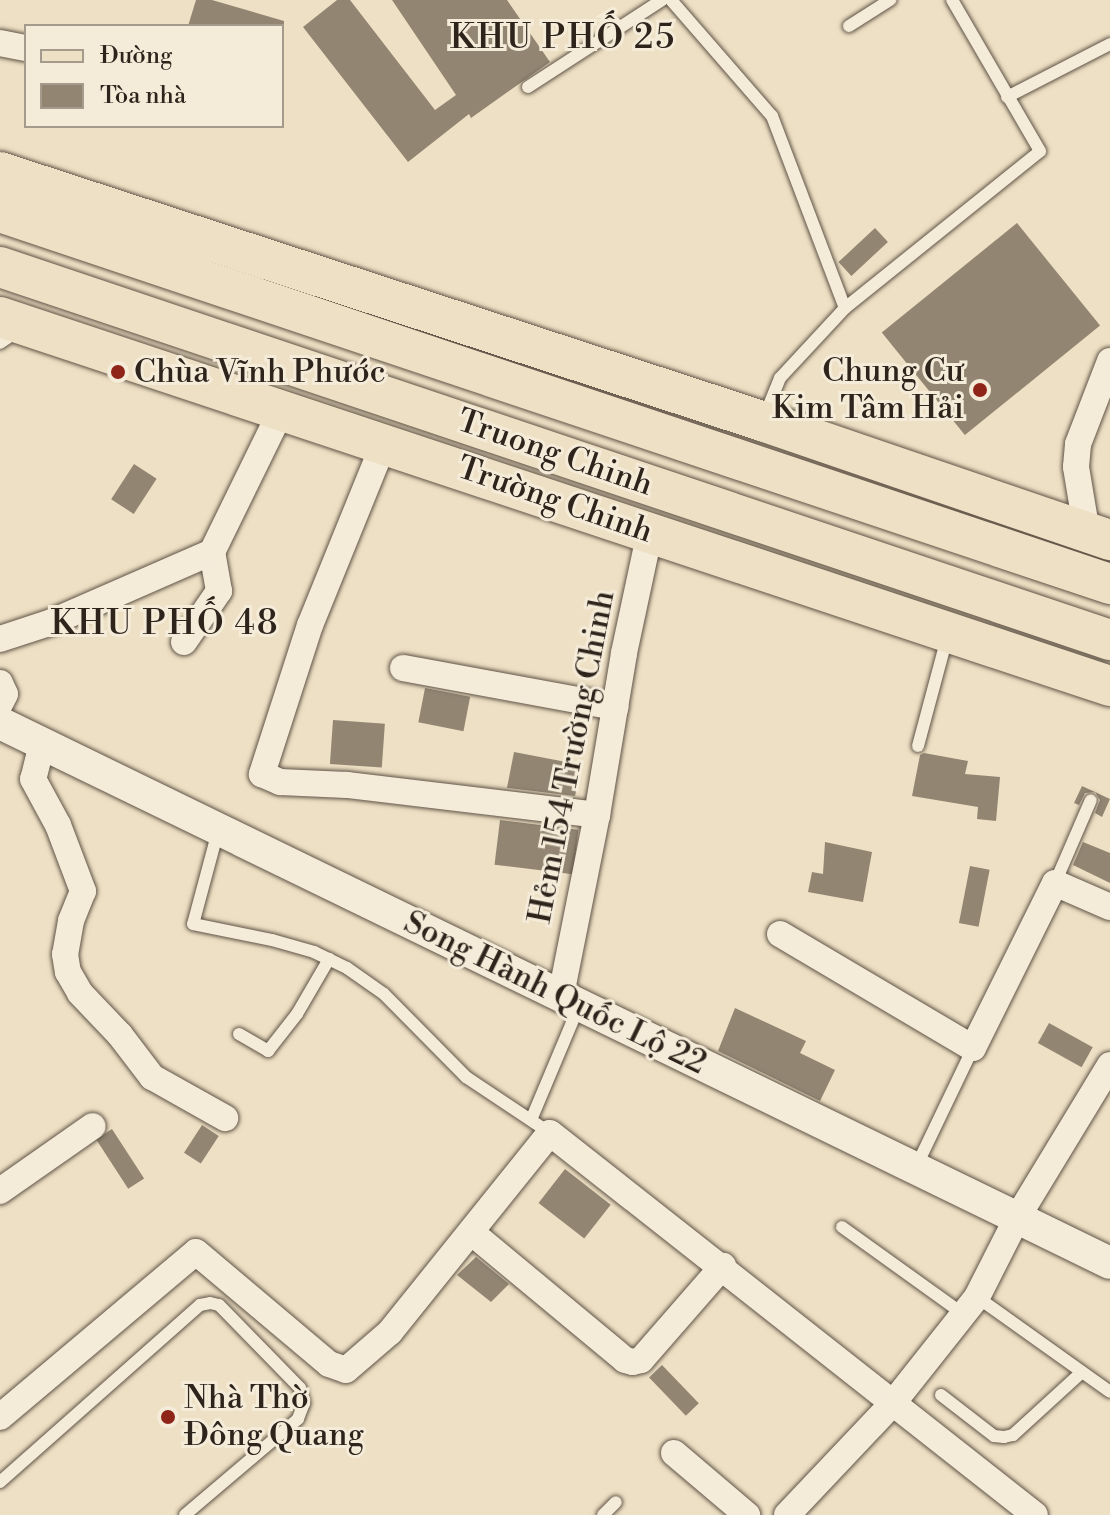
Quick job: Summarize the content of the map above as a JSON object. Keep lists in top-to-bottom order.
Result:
{
  "streets": {
    "main road": ["Truong Chinh", "Trường Chinh"],
    "street": ["Hẻm 154 Trường Chinh", "Song Hành Quốc Lộ 22"]
  },
  "crossings": [
    ["Trường Chinh", "Hẻm 154 Trường Chinh"],
    ["Hẻm 154 Trường Chinh", "Song Hành Quốc Lộ 22"]
  ],
  "districts": ["KHU PHỐ 25", "KHU PHỐ 48"],
  "places": ["Chùa Vĩnh Phước", "Chung Cư Kim Tâm Hải", "Nhà Thờ Đông Quang"],
  "legend": ["Đường", "Tòa nhà"]
}
